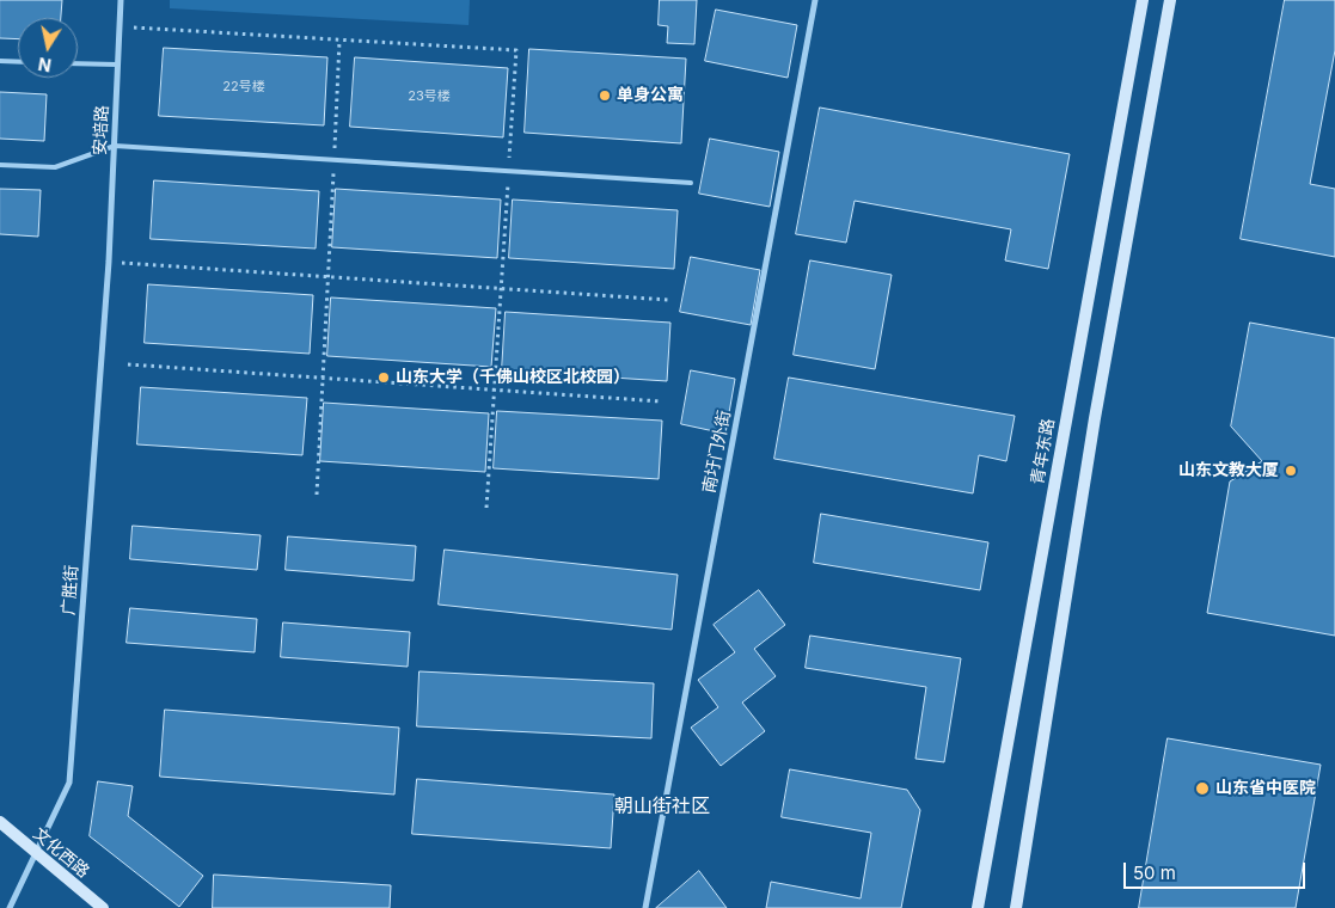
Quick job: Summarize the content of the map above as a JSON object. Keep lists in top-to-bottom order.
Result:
{
  "streets": {
    "main road": ["青年东路", "文化西路"],
    "street": ["安培路", "南圩门外街", "广胜街"]
  },
  "crossings": [
    ["安培路", "广胜街"],
    ["广胜街", "文化西路"]
  ],
  "districts": ["朝山街社区"],
  "places": [
    "单身公寓",
    "山东大学（千佛山校区北校园）",
    "山东文教大厦",
    "山东省中医院"
  ],
  "house_numbers": ["22号楼", "23号楼"],
  "scale_bar": "50 m",
  "north": "bottom"
}
